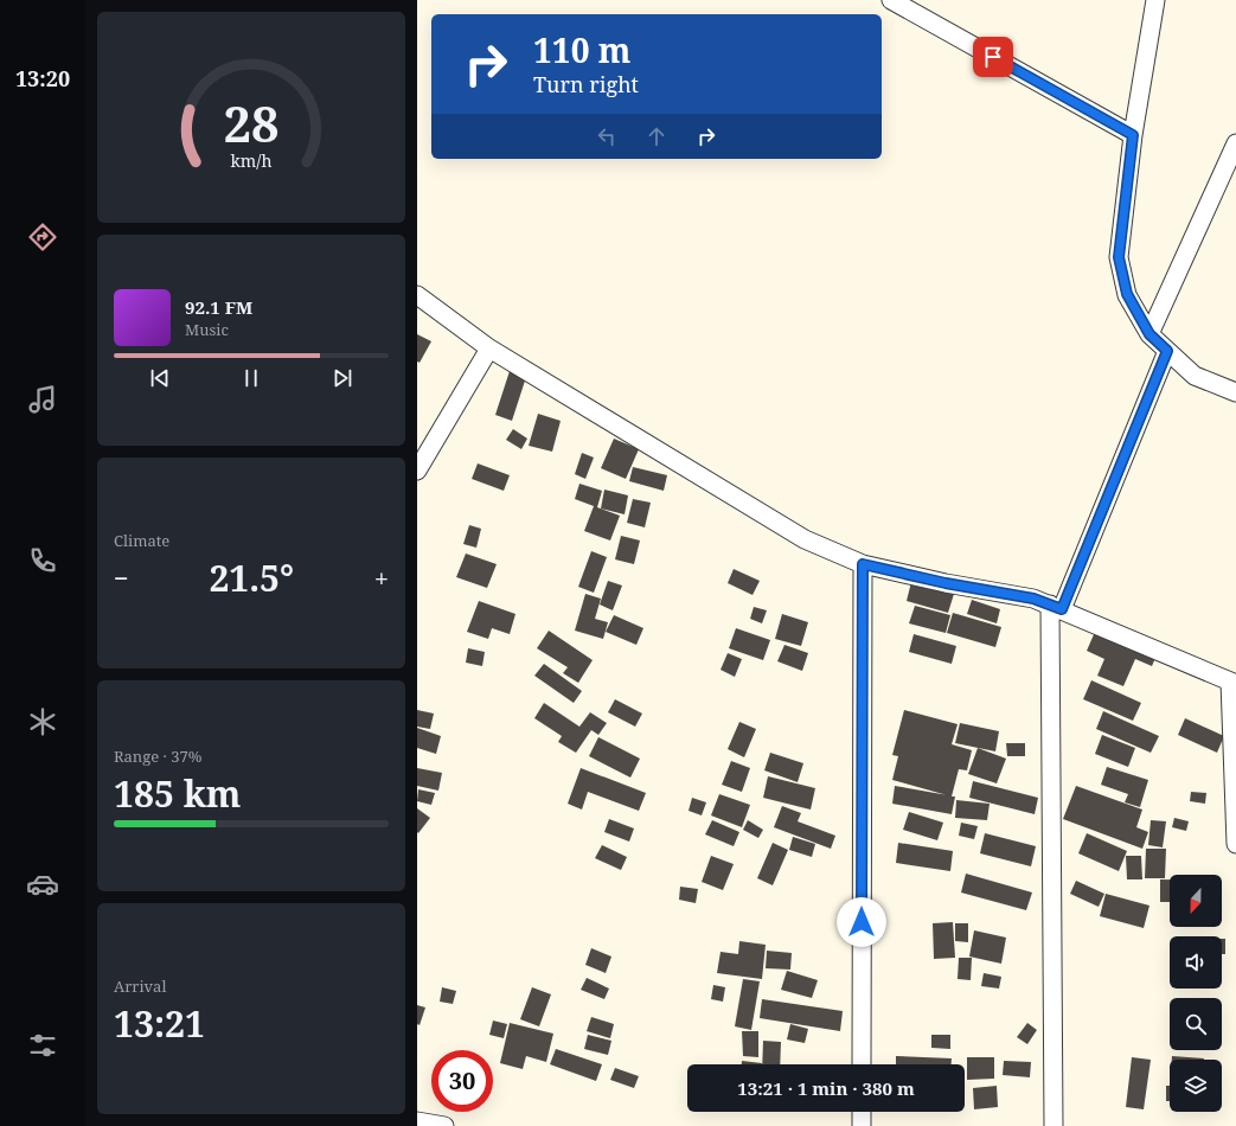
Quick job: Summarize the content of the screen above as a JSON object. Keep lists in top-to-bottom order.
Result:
{
  "north": "bottom",
  "page": {
    "tabs": "13:20",
    "turn": ["110 m", "Turn right"],
    "song": ["92.1 FM", "Music"],
    "tile": [
      "Climate",
      ["Range · 37%", "185 km"],
      ["Arrival", "13:21"]
    ],
    "heat": ["−", "21.5°", "+"],
    "limit": "30",
    "trip": "13:21 · 1 min · 380 m",
    "gauge": ["28", "km/h"]
  }
}
